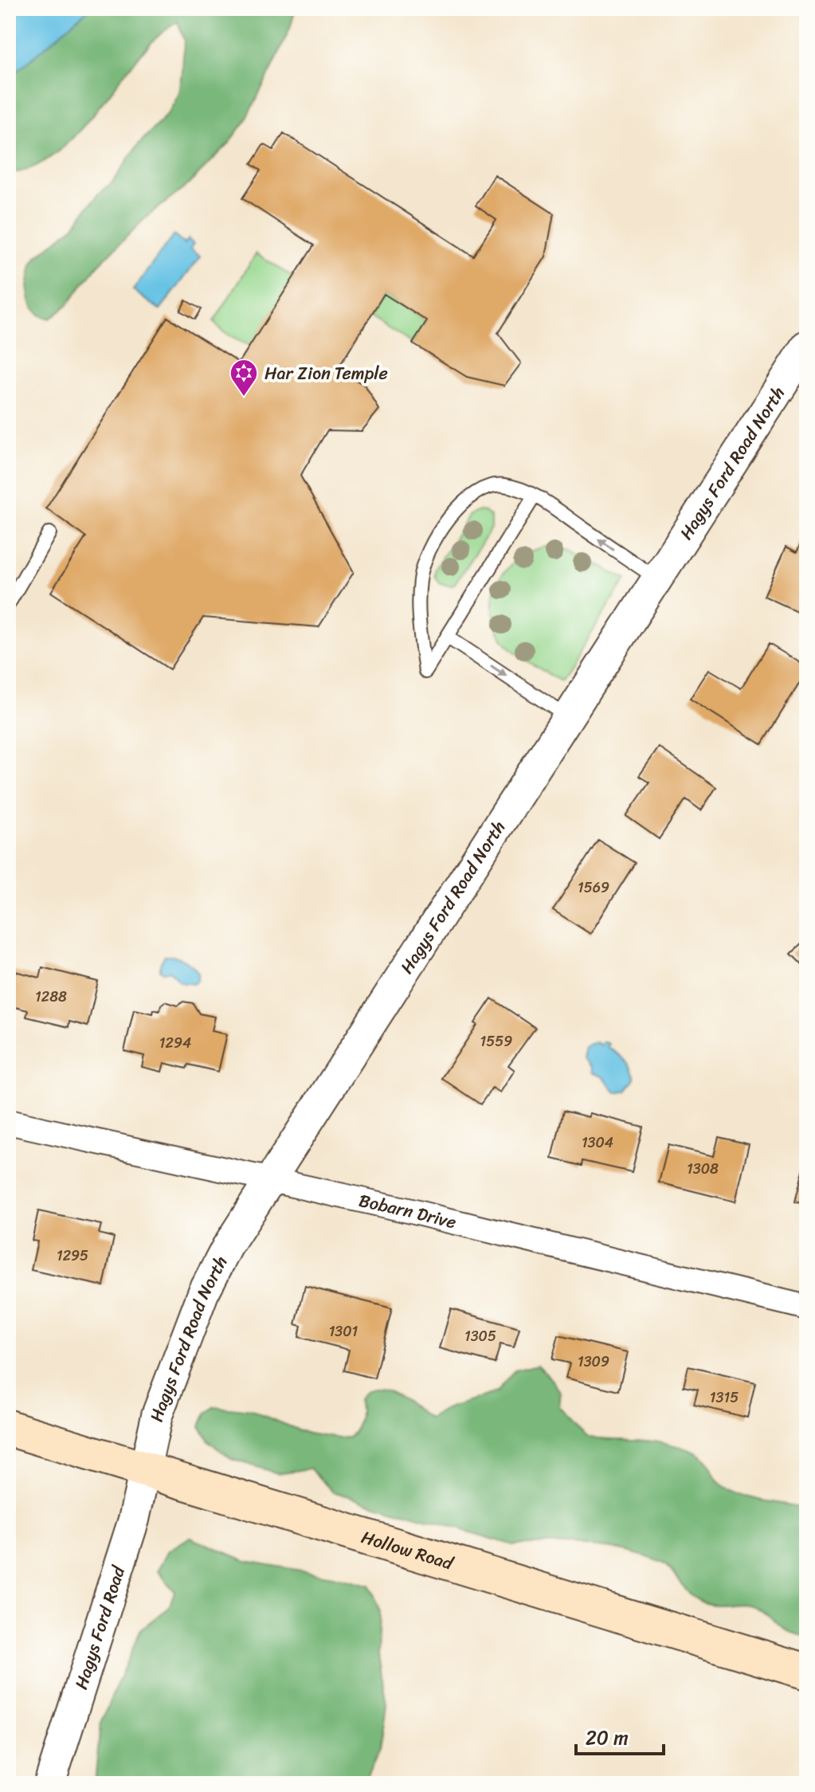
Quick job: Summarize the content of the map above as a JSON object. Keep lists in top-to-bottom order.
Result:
{
  "streets": {
    "main road": ["Hollow Road"],
    "street": ["Hagys Ford Road North", "Bobarn Drive", "Hagys Ford Road"]
  },
  "crossings": [
    ["Hagys Ford Road North", "Bobarn Drive"],
    ["Hagys Ford Road North", "Hollow Road"],
    ["Hagys Ford Road North", "Hagys Ford Road"],
    ["Hollow Road", "Hagys Ford Road"]
  ],
  "places": {
    "synagogue": ["Har Zion Temple"]
  },
  "house_numbers": [
    "1569",
    "1288",
    "1559",
    "1294",
    "1304",
    "1308",
    "1295",
    "1301",
    "1305",
    "1309",
    "1315"
  ],
  "scale_bar": "20 m"
}
